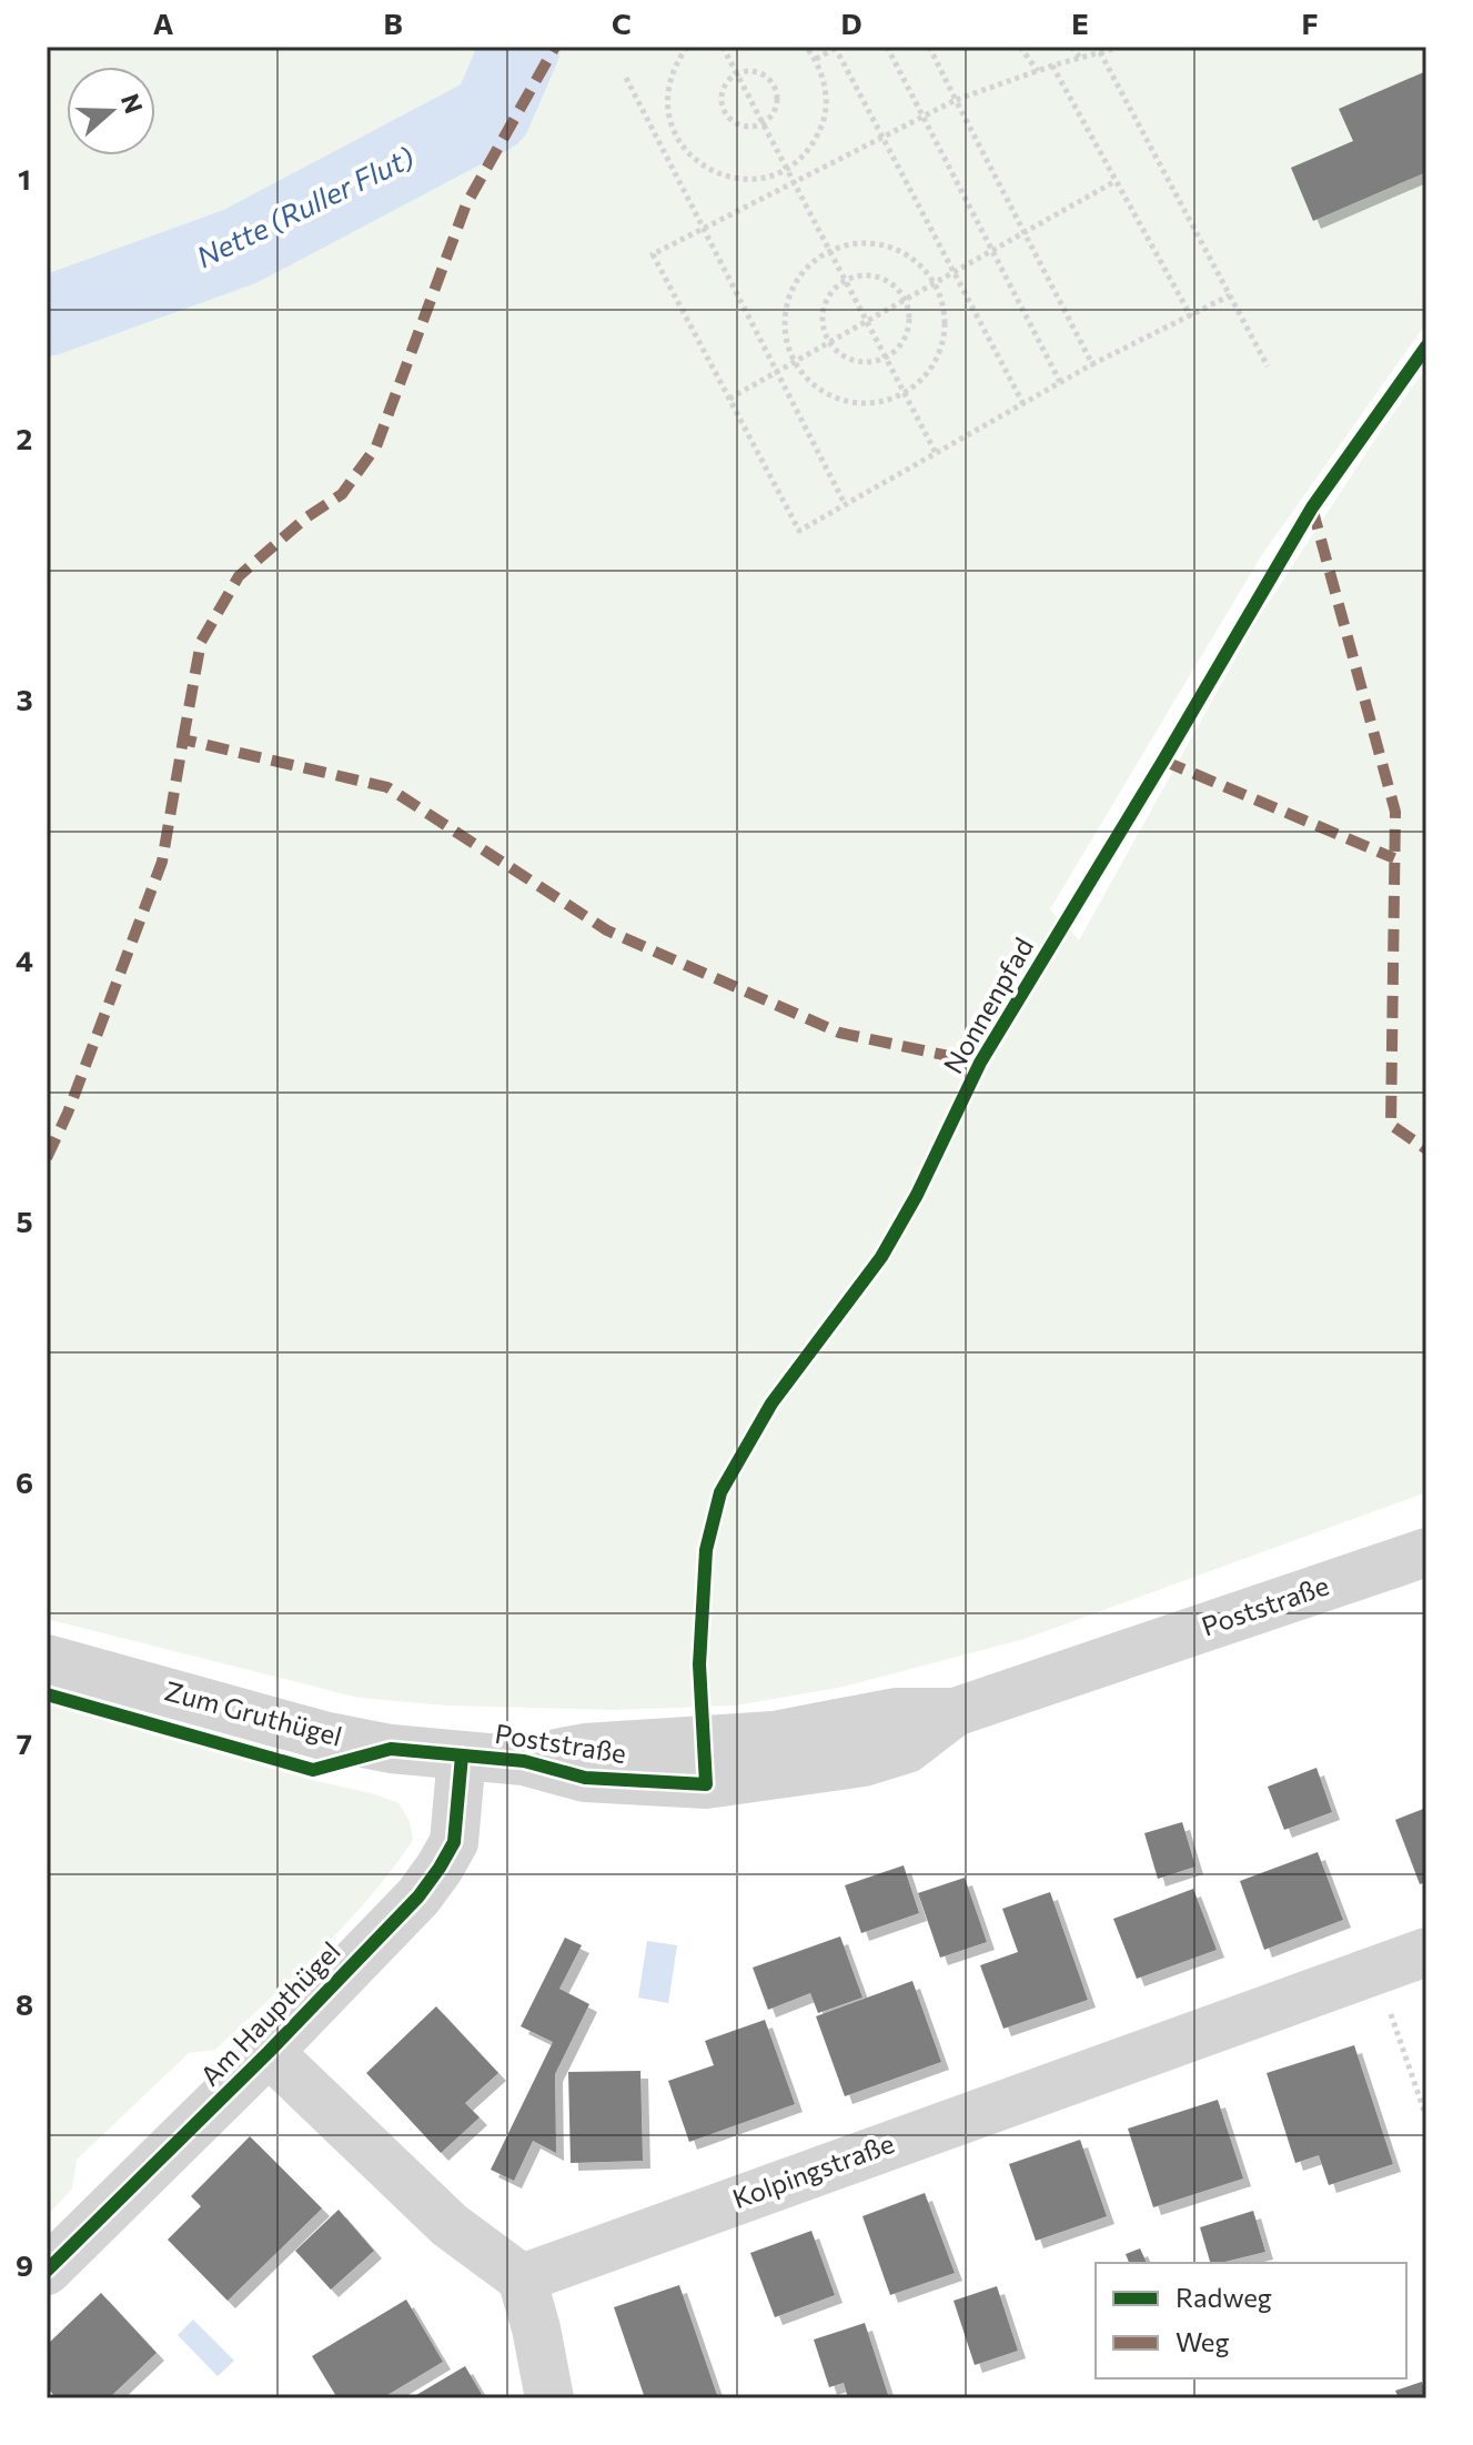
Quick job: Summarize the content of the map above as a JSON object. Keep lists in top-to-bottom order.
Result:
{
  "streets": {
    "street": [
      "Poststraße",
      "Zum Gruthügel",
      "Am Haupthügel",
      "Kolpingstraße"
    ],
    "cycle path": ["Nonnenpfad"]
  },
  "crossings": [
    ["Poststraße", "Zum Gruthügel"],
    ["Poststraße", "Am Haupthügel"],
    ["Zum Gruthügel", "Am Haupthügel"]
  ],
  "water": ["Nette (Ruller Flut)"],
  "legend": ["Radweg", "Weg"],
  "north": "right",
  "grid": {
    "columns": [
      "A",
      "B",
      "C",
      "D",
      "E",
      "F"
    ],
    "rows": [
      "1",
      "2",
      "3",
      "4",
      "5",
      "6",
      "7",
      "8",
      "9"
    ]
  }
}
